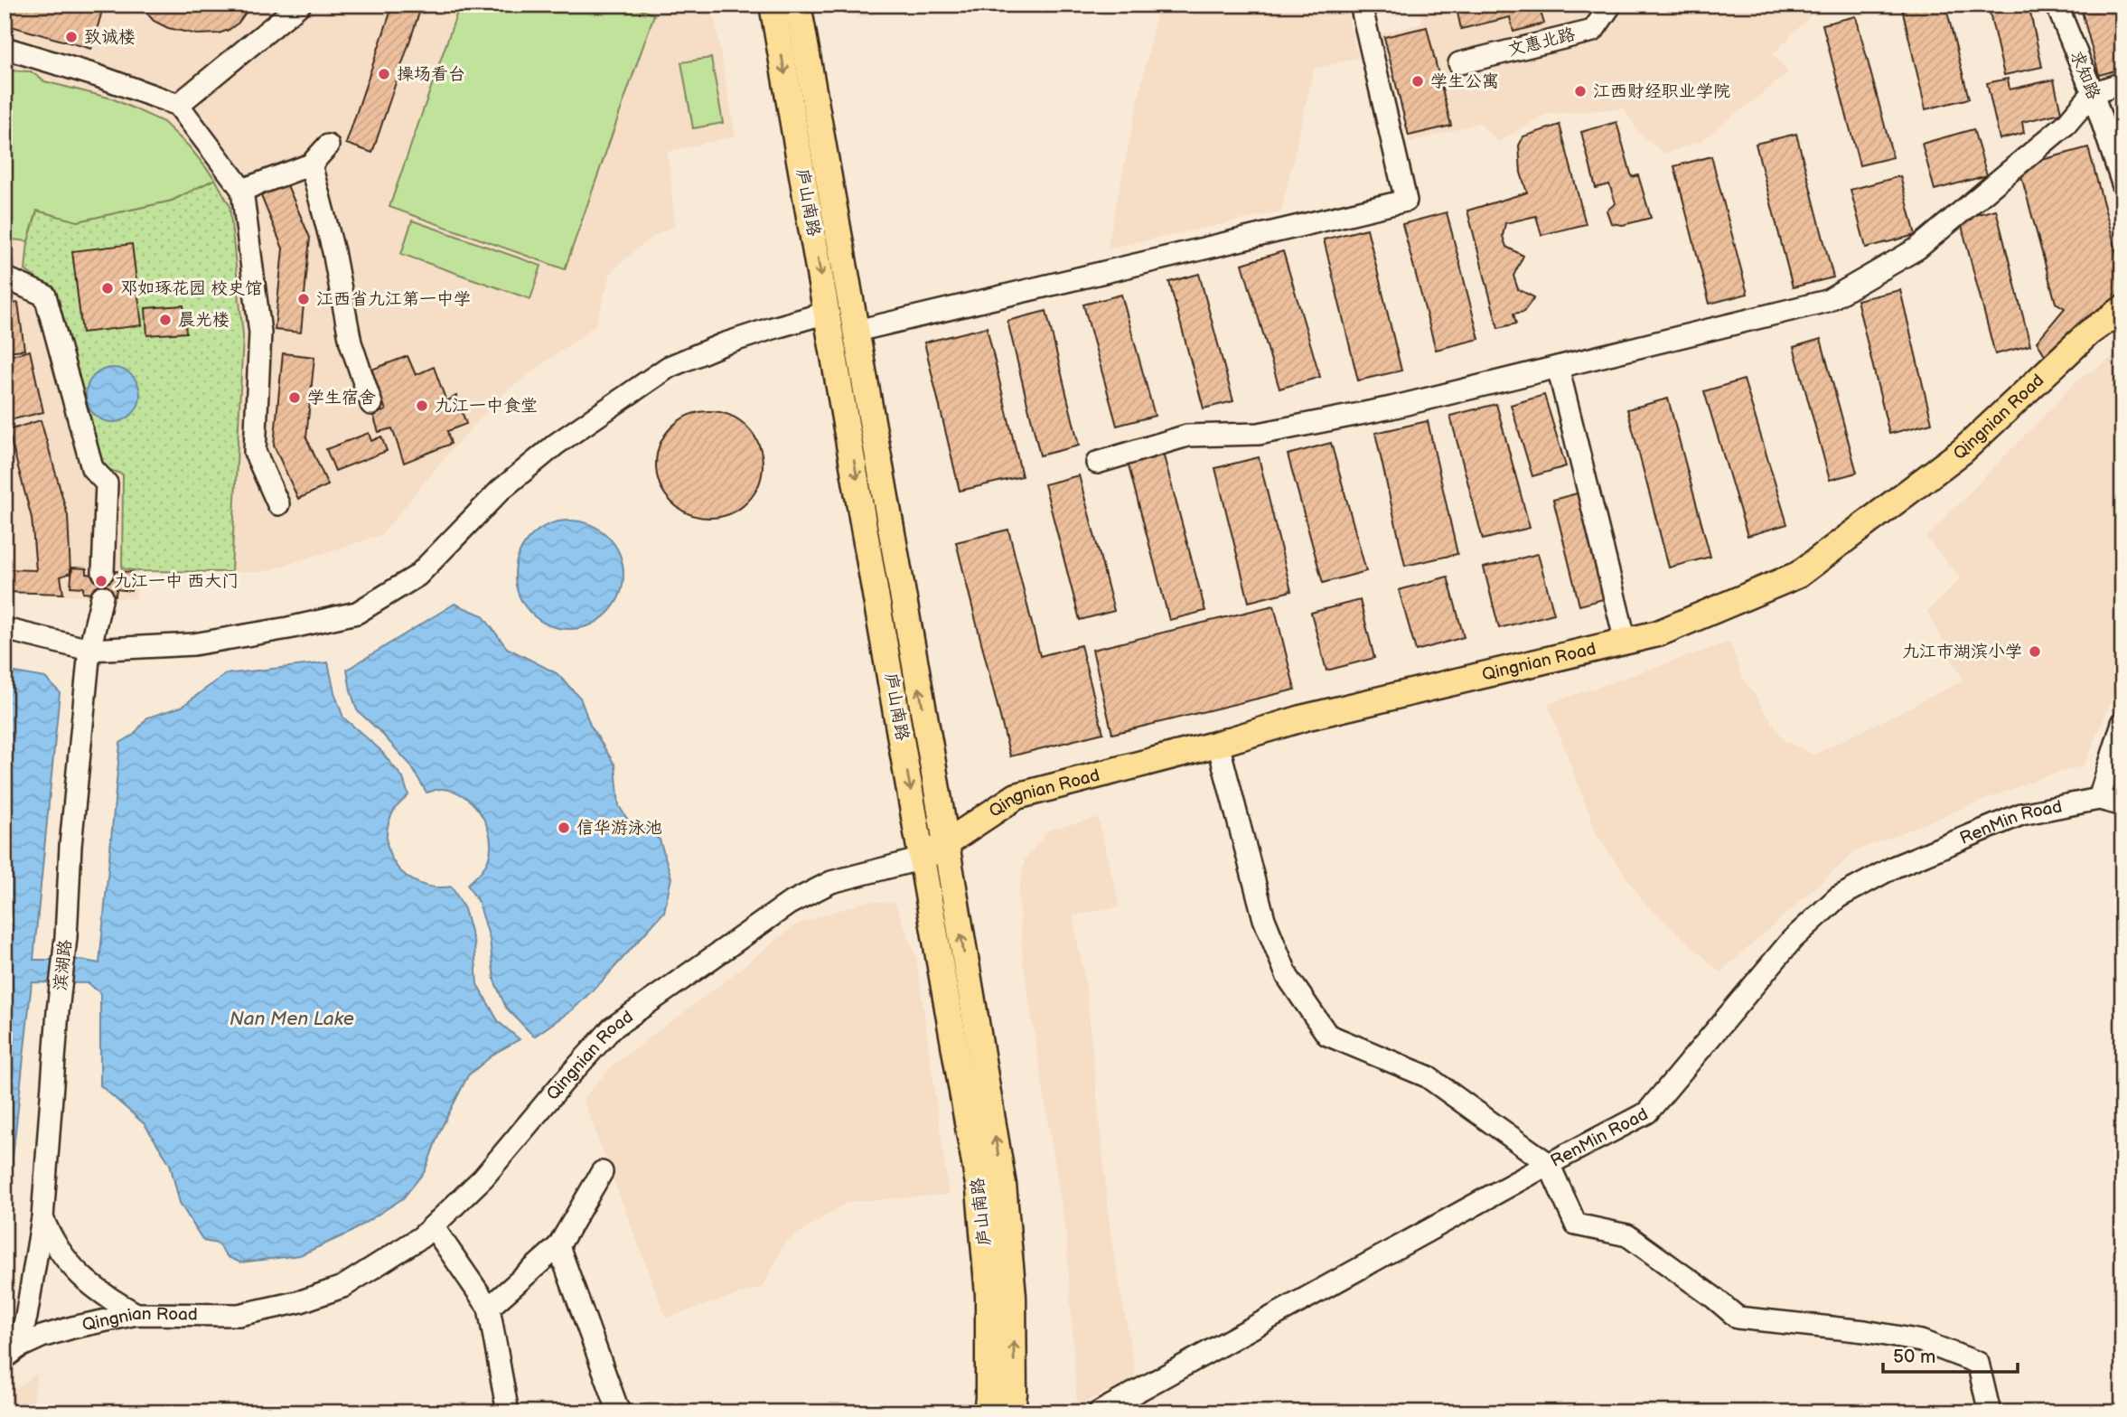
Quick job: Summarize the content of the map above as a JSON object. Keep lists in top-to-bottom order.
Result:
{
  "streets": {
    "main road": ["庐山南路", "Qingnian Road"],
    "street": [
      "文惠北路",
      "求知路",
      "RenMin Road",
      "滨湖路"
    ]
  },
  "crossings": [
    ["庐山南路", "Qingnian Road"],
    ["Qingnian Road", "滨湖路"]
  ],
  "water": ["Nan Men Lake"],
  "places": [
    "致诚楼",
    "操场看台",
    "学生公寓",
    "江西财经职业学院",
    "邓如琢花园 校史馆",
    "江西省九江第一中学",
    "晨光楼",
    "学生宿舍",
    "九江一中食堂",
    "九江一中 西大门",
    "九江市湖滨小学",
    "信华游泳池"
  ],
  "scale_bar": "50 m"
}
